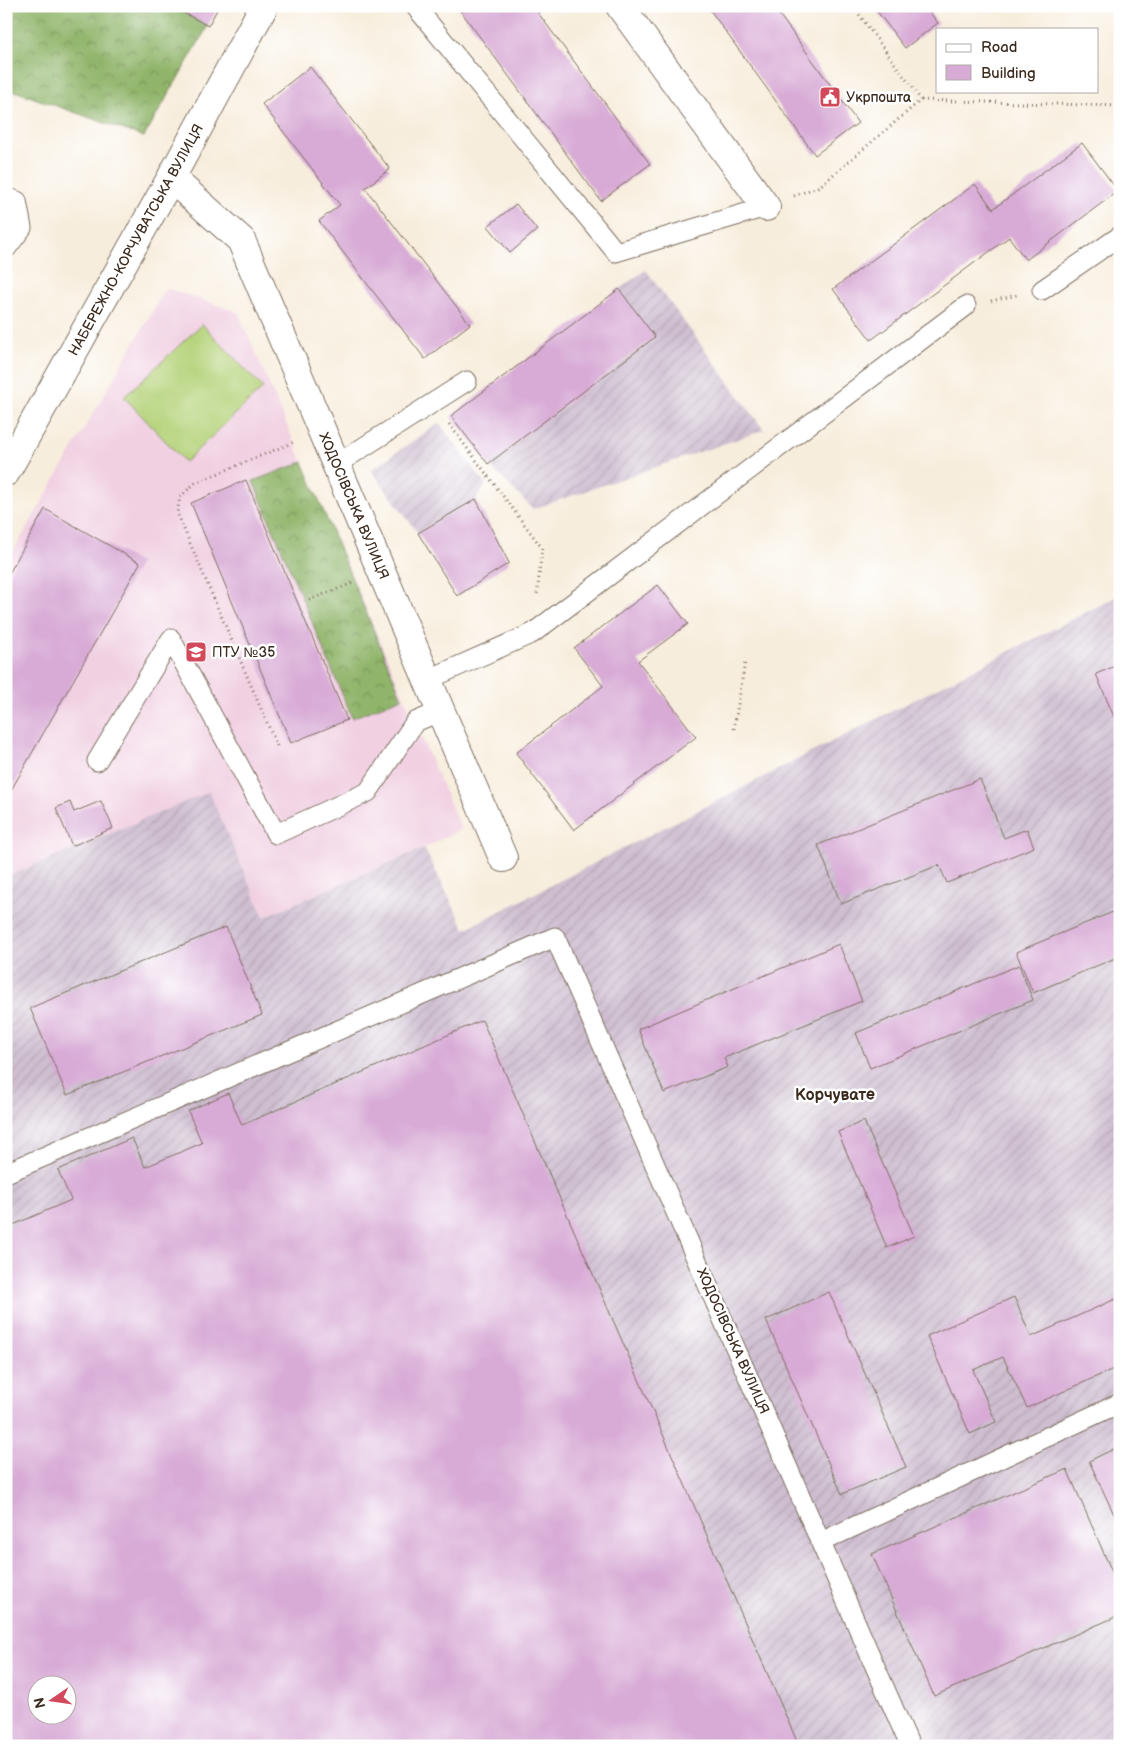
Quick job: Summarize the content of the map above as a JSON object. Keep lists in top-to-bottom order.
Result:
{
  "streets": {
    "street": ["НАБЕРЕЖНО-КОРЧУВАТСЬКА ВУЛИЦЯ", "ХОДОСІВСЬКА ВУЛИЦЯ"]
  },
  "crossings": [
    ["НАБЕРЕЖНО-КОРЧУВАТСЬКА ВУЛИЦЯ", "ХОДОСІВСЬКА ВУЛИЦЯ"]
  ],
  "districts": ["Корчувате"],
  "places": {
    "public building": ["Укрпошта"],
    "school or university": ["ПТУ №35"]
  },
  "legend": ["Road", "Building"],
  "north": "left"
}
